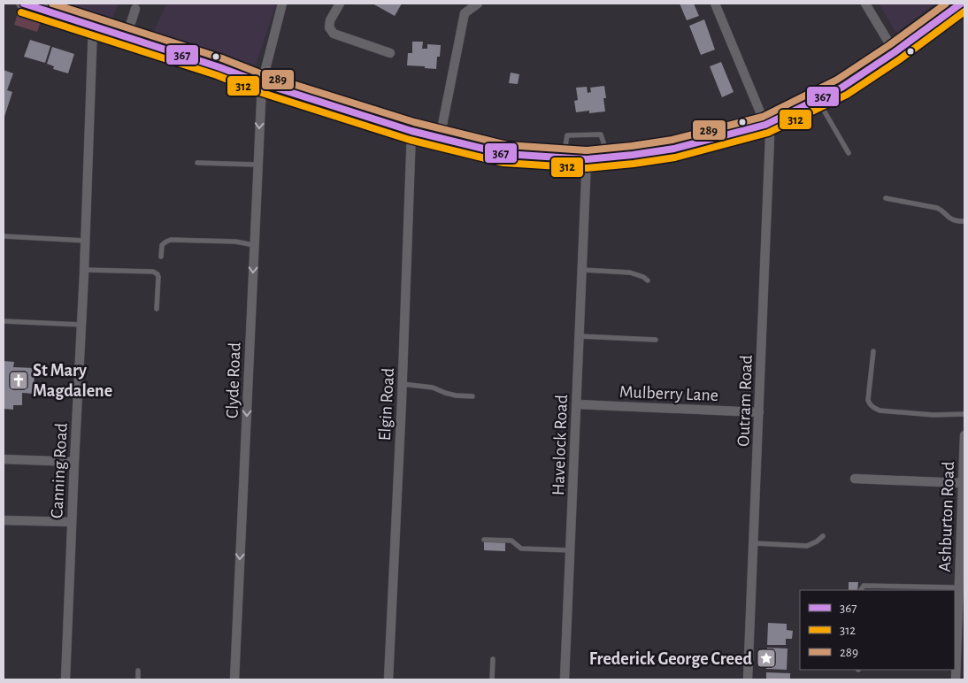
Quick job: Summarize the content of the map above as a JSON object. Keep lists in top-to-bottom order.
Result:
{
  "streets": {
    "street": [
      "Clyde Road",
      "Mulberry Lane",
      "Outram Road",
      "Elgin Road",
      "Havelock Road",
      "Canning Road",
      "Ashburton Road"
    ]
  },
  "crossings": [
    ["Mulberry Lane", "Outram Road"],
    ["Mulberry Lane", "Havelock Road"]
  ],
  "one_way": ["Clyde Road"],
  "places": {
    "church": ["St Mary Magdalene"],
    "place": ["Frederick George Creed"]
  },
  "lines": ["transit line 367", "transit line 289", "transit line 312"],
  "legend": ["367", "312", "289"]
}
